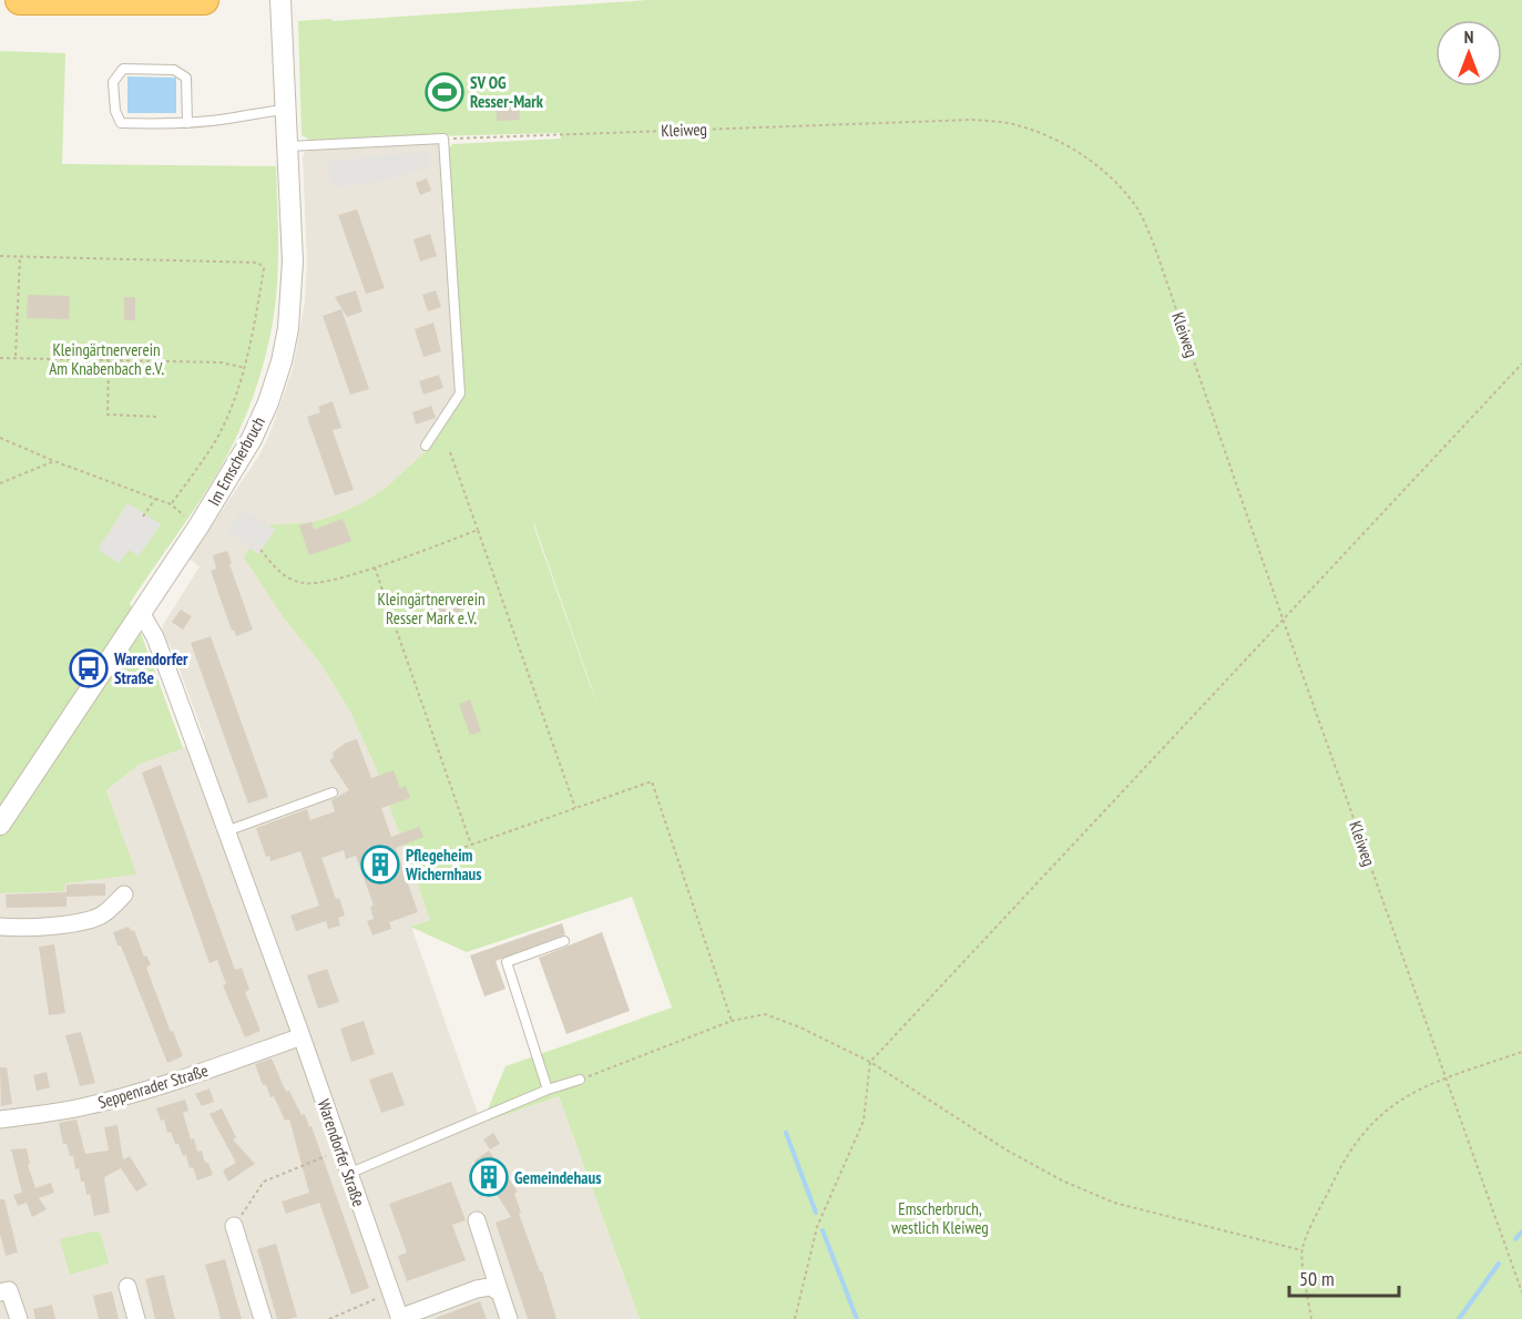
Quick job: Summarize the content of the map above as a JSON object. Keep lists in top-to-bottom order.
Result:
{
  "streets": {
    "street": ["Im Emscherbruch", "Seppenrader Straße", "Warendorfer Straße"],
    "path": ["Kleiweg"]
  },
  "crossings": [
    ["Im Emscherbruch", "Warendorfer Straße"],
    ["Seppenrader Straße", "Warendorfer Straße"]
  ],
  "parks": ["Kleingärtnerverein Am Knabenbach e.V.", "Kleingärtnerverein Resser Mark e.V.", "Emscherbruch, westlich Kleiweg"],
  "places": {
    "sports": ["SV OG Resser-Mark"],
    "bus stop": ["Warendorfer Straße"],
    "building": ["Pflegeheim Wichernhaus", "Gemeindehaus"]
  },
  "scale_bar": "50 m",
  "north": "top"
}
